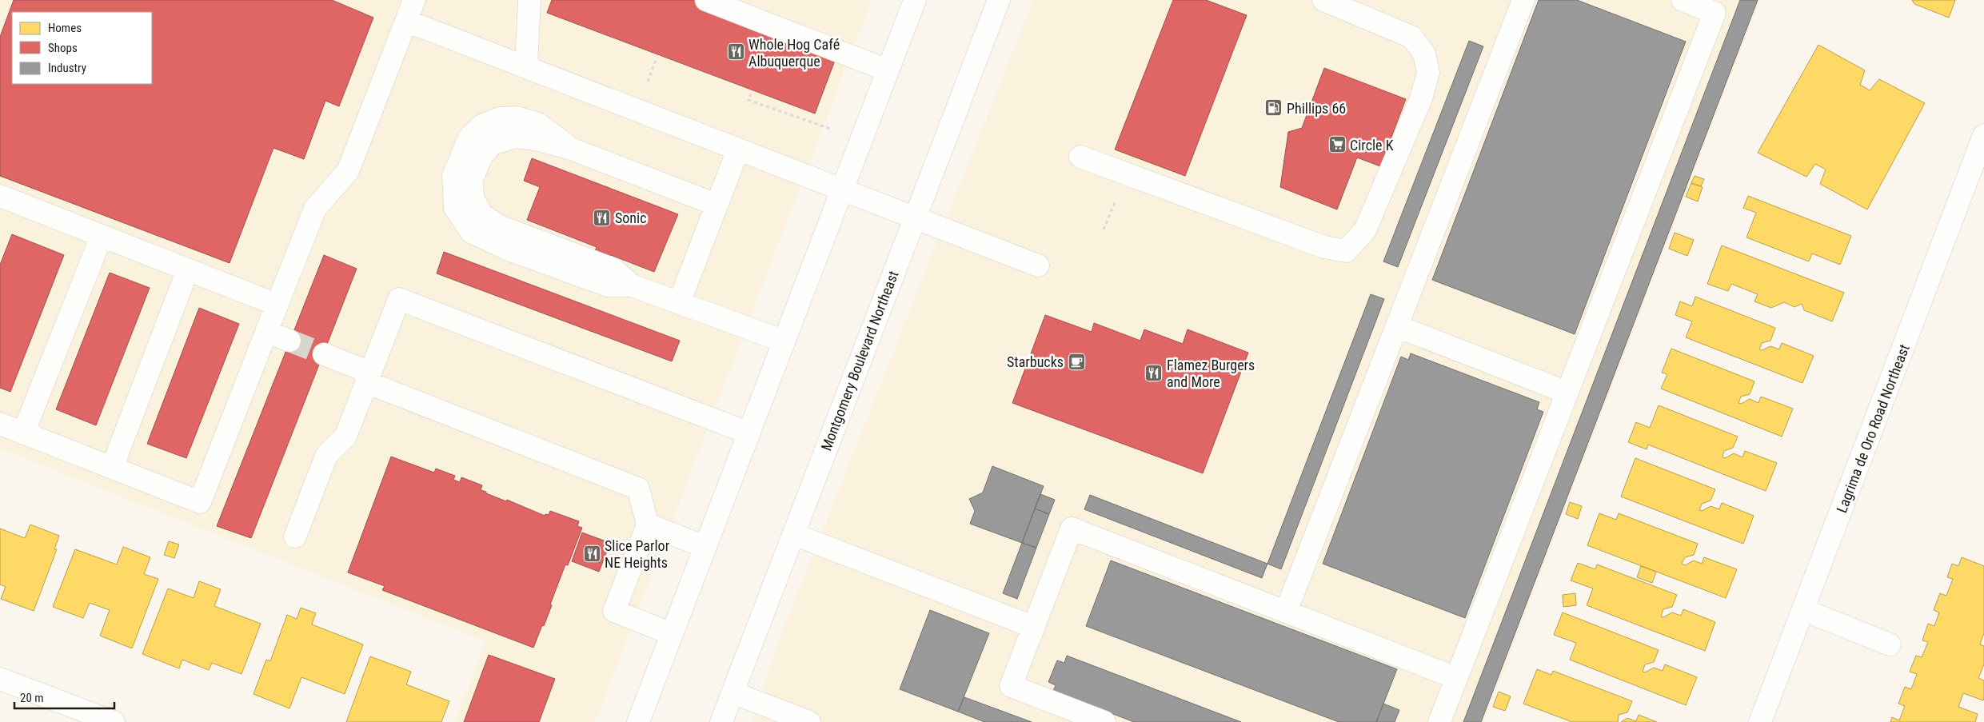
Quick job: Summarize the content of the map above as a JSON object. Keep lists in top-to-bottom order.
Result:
{
  "streets": {
    "main road": ["Montgomery Boulevard Northeast", "Lagrima de Oro Road Northeast"]
  },
  "places": {
    "restaurant": [
      "Whole Hog Café Albuquerque",
      "Sonic",
      "Flamez Burgers and More",
      "Slice Parlor NE Heights"
    ],
    "fuel station": ["Phillips 66"],
    "supermarket": ["Circle K"],
    "cafe": ["Starbucks"]
  },
  "legend": ["Homes", "Shops", "Industry"],
  "scale_bar": "20 m"
}
